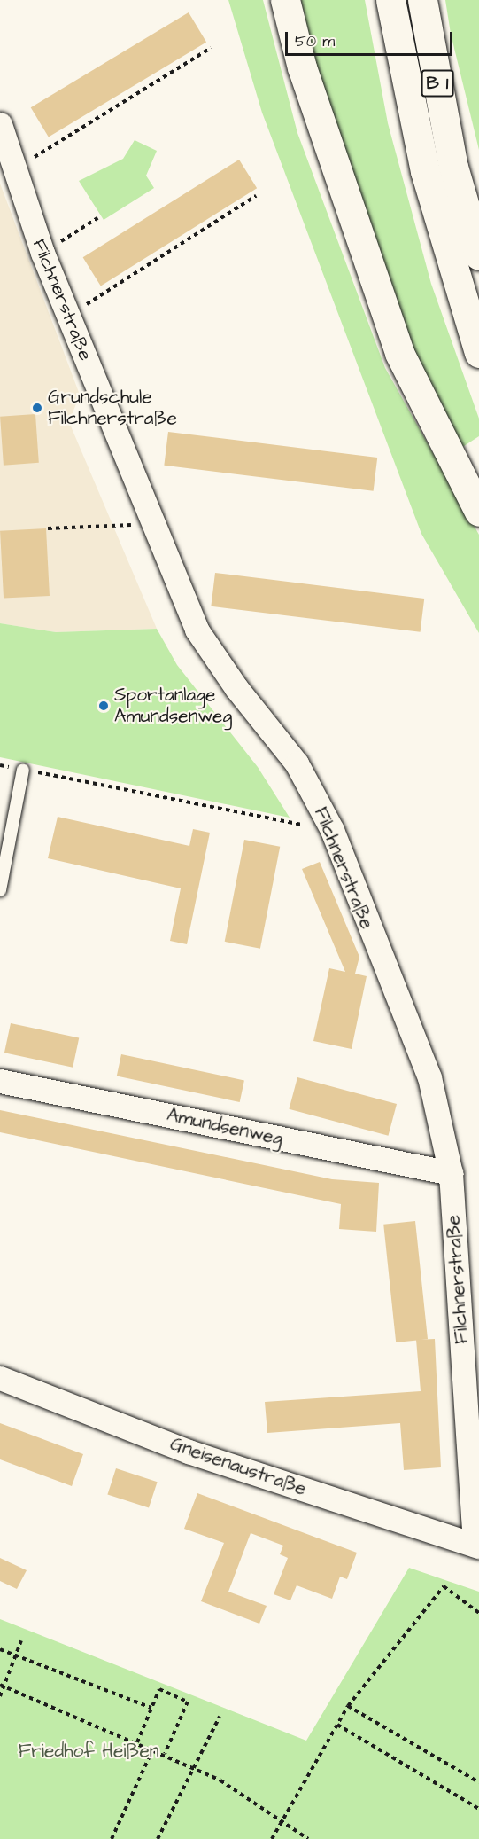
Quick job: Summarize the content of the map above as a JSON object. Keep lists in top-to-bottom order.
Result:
{
  "streets": {
    "highway": ["B 1"],
    "street": ["Filchnerstraße", "Amundsenweg", "Gneisenaustraße"]
  },
  "crossings": [
    ["Filchnerstraße", "Amundsenweg"],
    ["Filchnerstraße", "Gneisenaustraße"]
  ],
  "parks": ["Friedhof Heißen"],
  "places": ["Grundschule Filchnerstraße", "Sportanlage Amundsenweg"],
  "scale_bar": "50 m"
}
